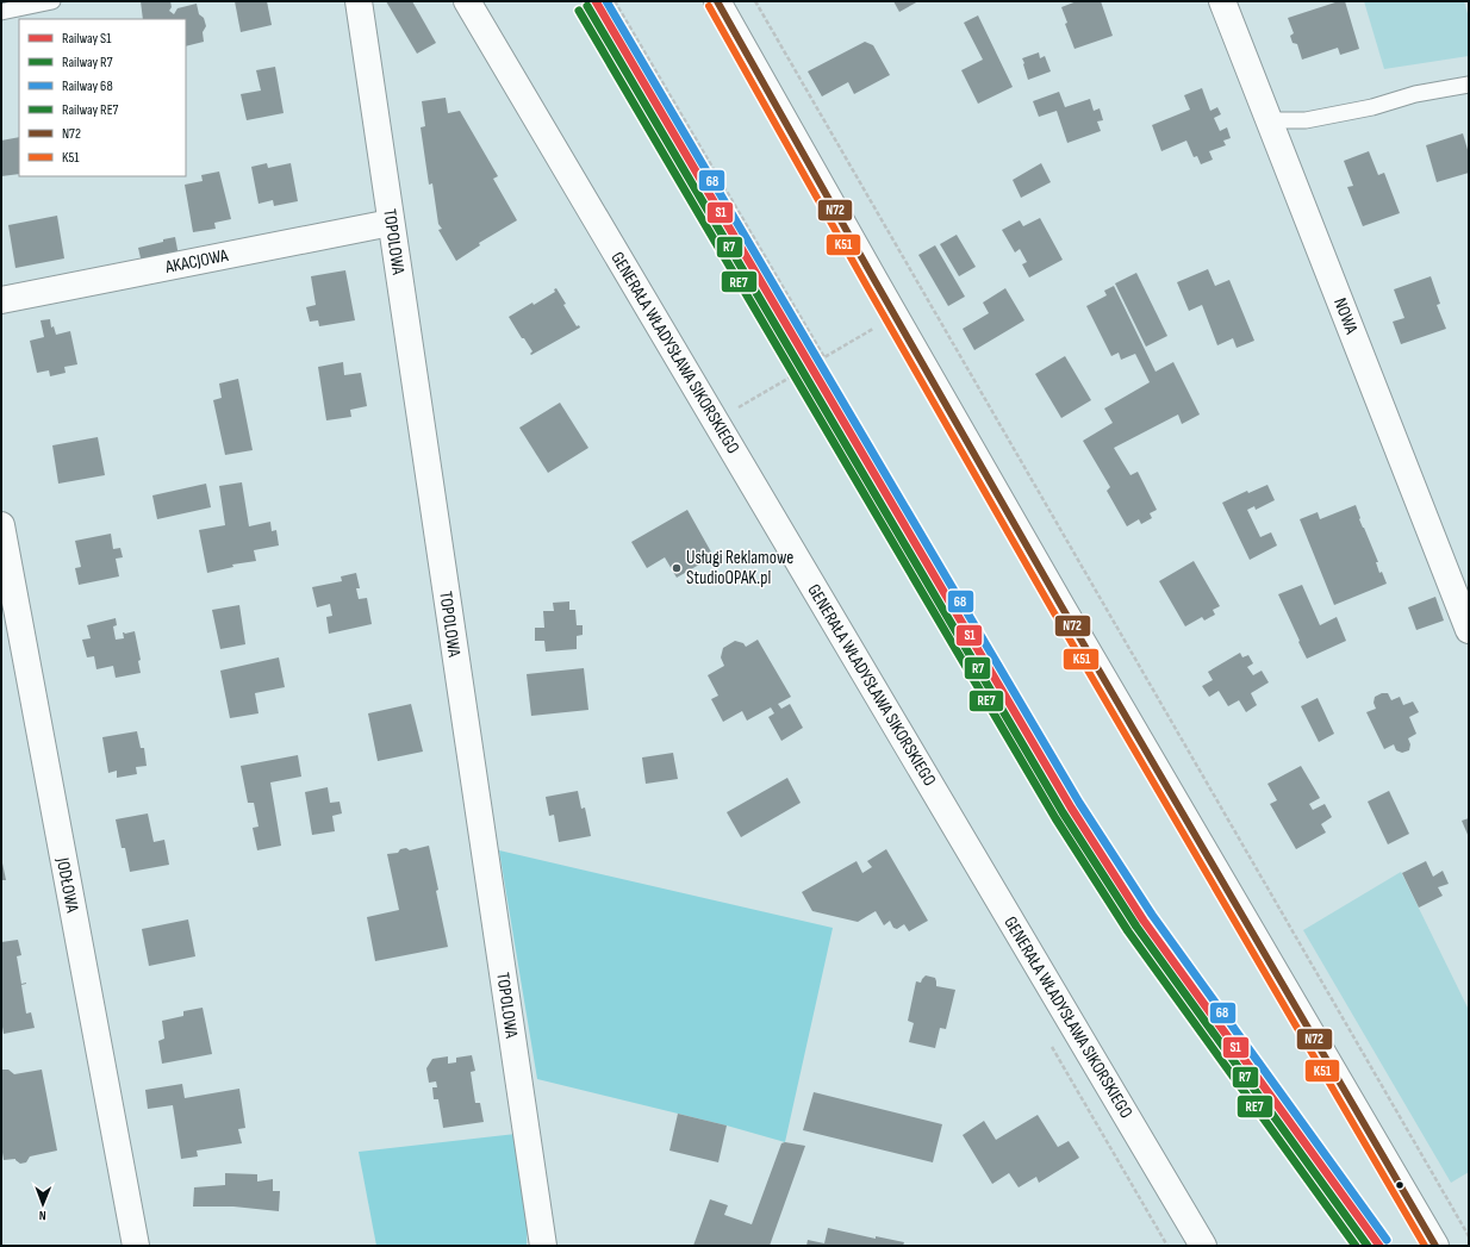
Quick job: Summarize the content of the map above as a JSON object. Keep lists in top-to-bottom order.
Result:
{
  "streets": {
    "street": [
      "TOPOLOWA",
      "AKACJOWA",
      "NOWA",
      "GENERAŁA WŁADYSŁAWA SIKORSKIEGO",
      "JODŁOWA"
    ]
  },
  "crossings": [
    ["TOPOLOWA", "AKACJOWA"]
  ],
  "places": ["Usługi Reklamowe StudioOPAK.pl"],
  "lines": [
    "rail line S1",
    "rail line 68",
    "transit line N72",
    "rail line R7",
    "transit line K51",
    "rail line RE7"
  ],
  "legend": [
    "Railway S1",
    "Railway R7",
    "Railway 68",
    "Railway RE7",
    "N72",
    "K51"
  ],
  "north": "bottom"
}
